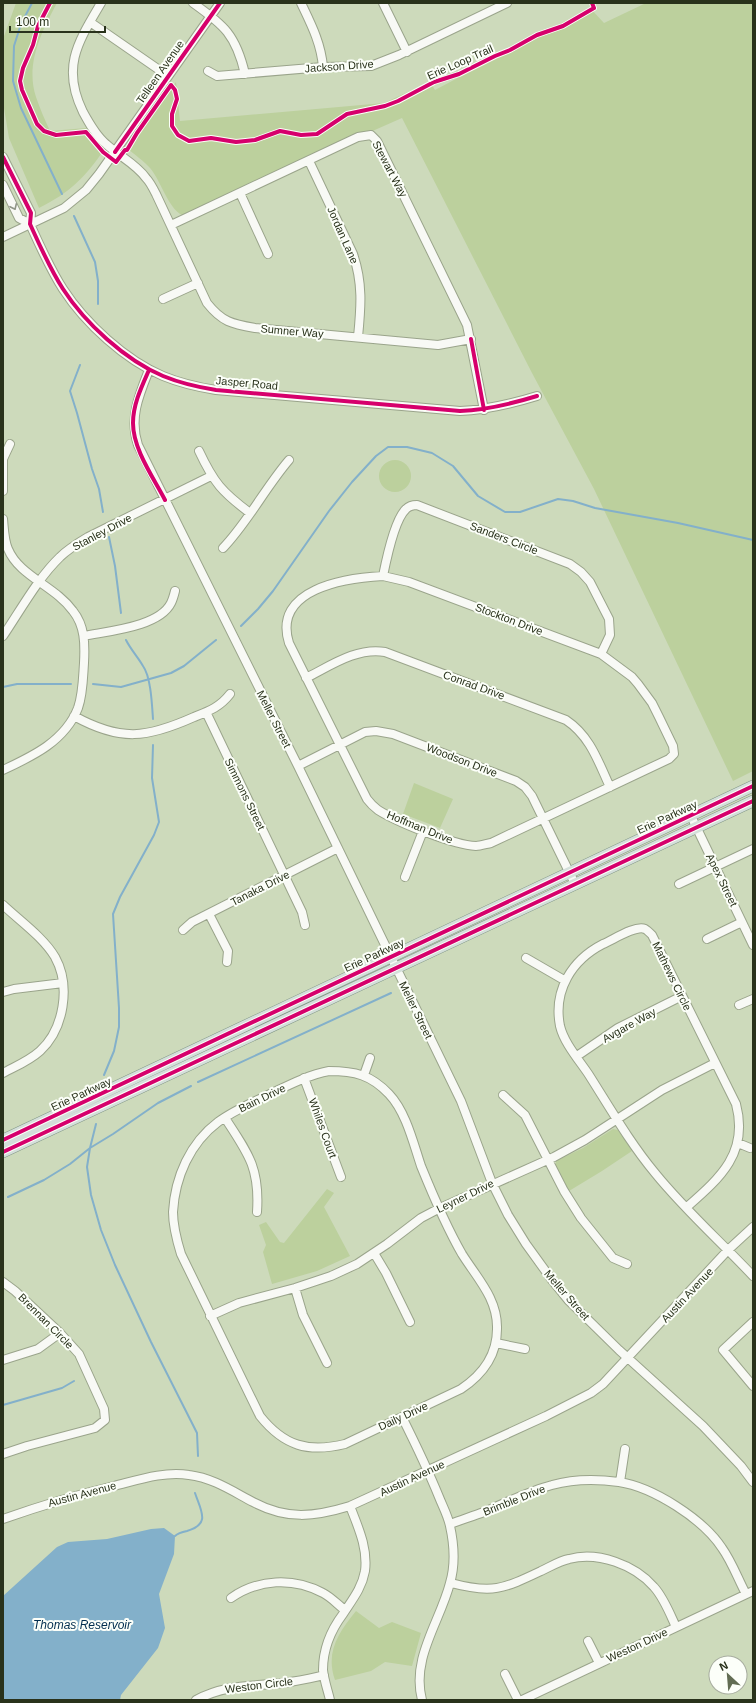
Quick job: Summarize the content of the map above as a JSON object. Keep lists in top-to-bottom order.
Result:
{
  "streets": {
    "main road": ["Erie Parkway"],
    "street": [
      "Jackson Drive",
      "Telleen Avenue",
      "Stewart Way",
      "Jordan Lane",
      "Sumner Way",
      "Jasper Road",
      "Stanley Drive",
      "Sanders Circle",
      "Stockton Drive",
      "Conrad Drive",
      "Meller Street",
      "Woodson Drive",
      "Simmons Street",
      "Hoffman Drive",
      "Apex Street",
      "Tanaka Drive",
      "Mathews Circle",
      "Avgare Way",
      "Bain Drive",
      "Whiles Court",
      "Leyner Drive",
      "Austin Avenue",
      "Brennan Circle",
      "Daily Drive",
      "Brimble Drive",
      "Weston Drive",
      "Weston Circle"
    ],
    "cycle path": ["Erie Loop Trail"]
  },
  "crossings": [
    ["Telleen Avenue", "Sumner Way"],
    ["Telleen Avenue", "Jasper Road"],
    ["Stewart Way", "Jordan Lane"],
    ["Stewart Way", "Sumner Way"],
    ["Jordan Lane", "Sumner Way"],
    ["Jasper Road", "Meller Street"],
    ["Stanley Drive", "Meller Street"],
    ["Sanders Circle", "Stockton Drive"],
    ["Stockton Drive", "Hoffman Drive"],
    ["Conrad Drive", "Hoffman Drive"],
    ["Meller Street", "Woodson Drive"],
    ["Meller Street", "Erie Parkway"],
    ["Meller Street", "Tanaka Drive"],
    ["Meller Street", "Leyner Drive"],
    ["Meller Street", "Austin Avenue"],
    ["Woodson Drive", "Erie Parkway"],
    ["Woodson Drive", "Hoffman Drive"],
    ["Simmons Street", "Tanaka Drive"],
    ["Erie Parkway", "Apex Street"],
    ["Mathews Circle", "Avgare Way"],
    ["Mathews Circle", "Leyner Drive"],
    ["Mathews Circle", "Austin Avenue"],
    ["Bain Drive", "Whiles Court"],
    ["Bain Drive", "Leyner Drive"],
    ["Bain Drive", "Daily Drive"],
    ["Leyner Drive", "Daily Drive"],
    ["Brimble Drive", "Weston Drive"]
  ],
  "water": ["Thomas Reservoir"],
  "scale_bar": "100 m",
  "north": "top left"
}
